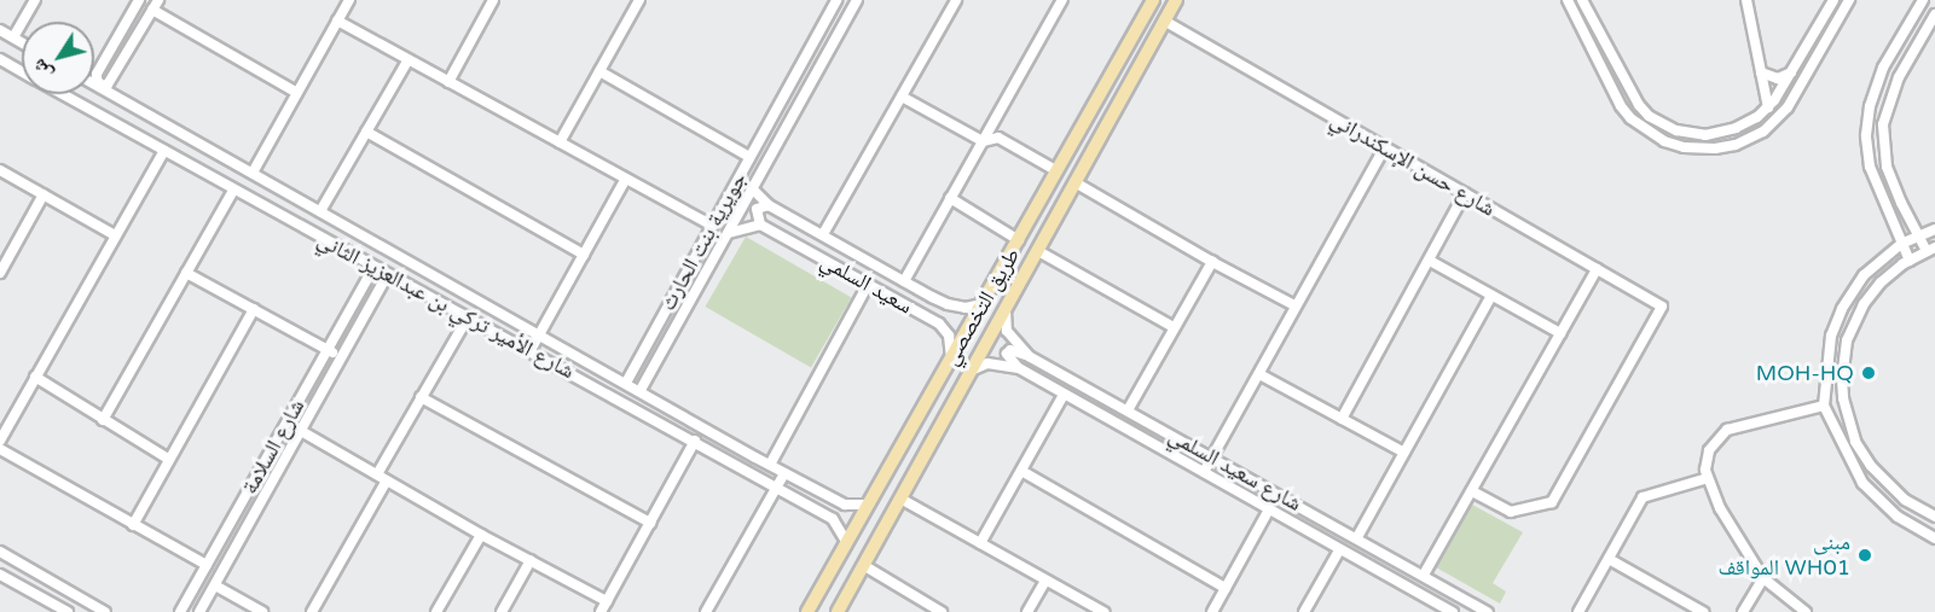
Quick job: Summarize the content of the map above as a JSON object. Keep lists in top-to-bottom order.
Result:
{
  "streets": {
    "main road": ["طريق التخصصي"],
    "street": [
      "شارع حسن الإسكندراني",
      "جويرية بنت الحارث",
      "سعيد السلمي",
      "شارع الأمير تركي بن عبدالعزيز الثاني",
      "شارع السلامة",
      "شارع سعيد السلمي"
    ]
  },
  "crossings": [
    ["شارع حسن الإسكندراني", "طريق التخصصي"],
    ["جويرية بنت الحارث", "سعيد السلمي"],
    ["جويرية بنت الحارث", "شارع الأمير تركي بن عبدالعزيز الثاني"],
    ["سعيد السلمي", "طريق التخصصي"],
    ["شارع الأمير تركي بن عبدالعزيز الثاني", "طريق التخصصي"],
    ["شارع الأمير تركي بن عبدالعزيز الثاني", "شارع السلامة"],
    ["طريق التخصصي", "شارع سعيد السلمي"]
  ],
  "places": ["MOH-HQ", "مبنى المواقف WH01"],
  "north": "bottom left"
}
